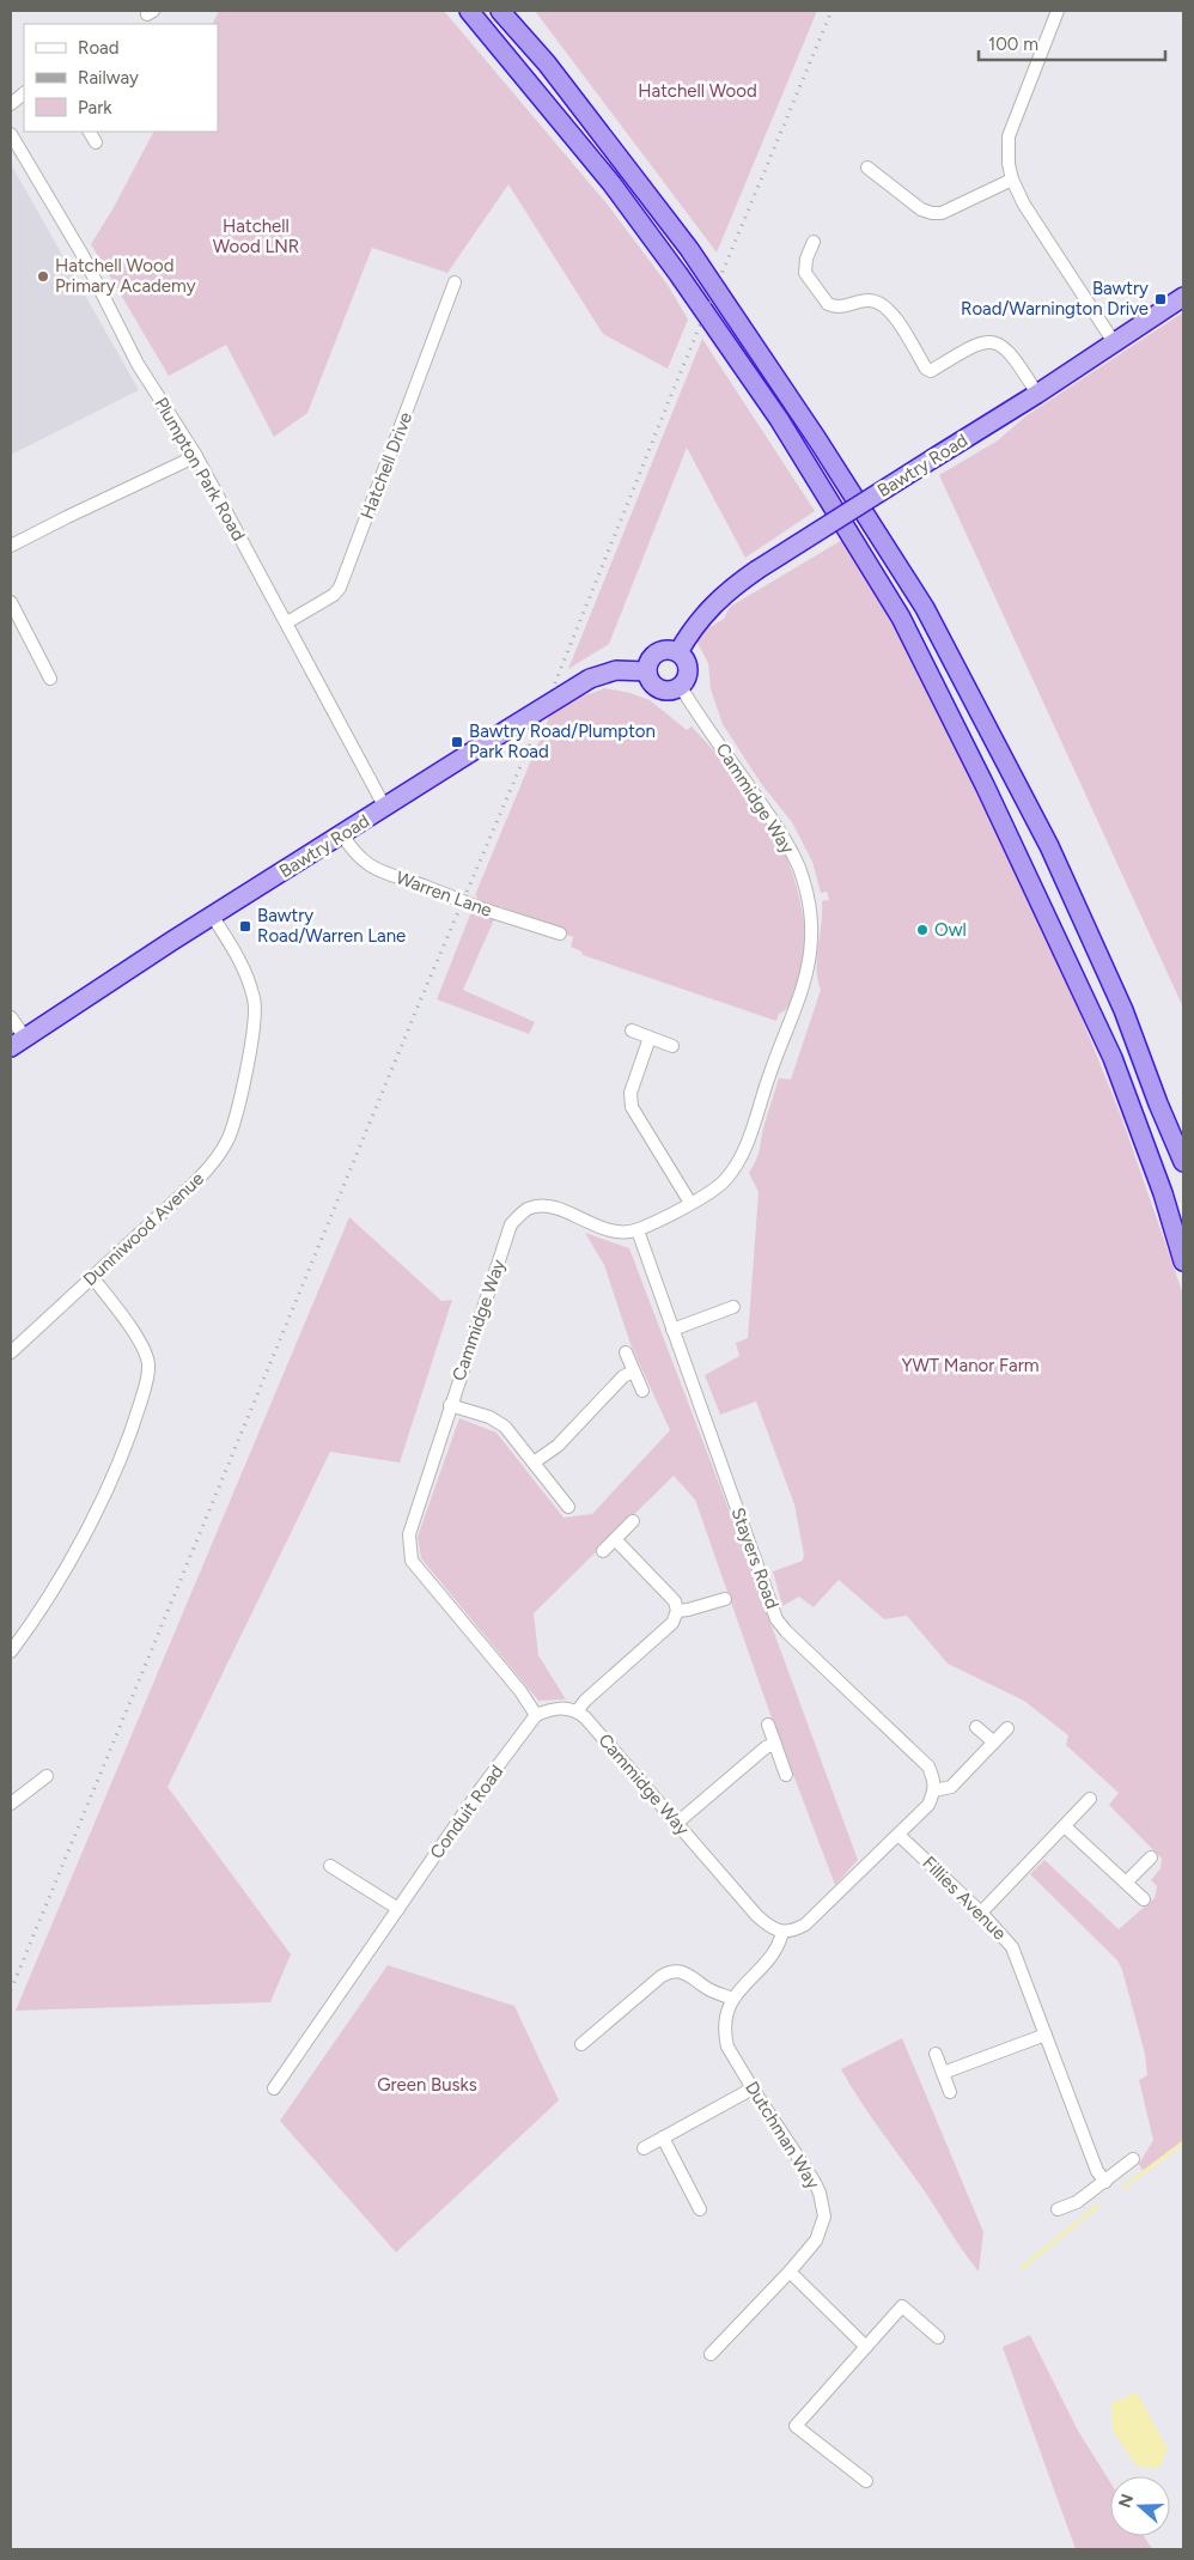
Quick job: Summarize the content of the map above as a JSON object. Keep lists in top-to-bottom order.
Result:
{
  "streets": {
    "highway": ["Bawtry Road"],
    "street": [
      "Hatchell Drive",
      "Plumpton Park Road",
      "Cammidge Way",
      "Warren Lane",
      "Dunniwood Avenue",
      "Stayers Road",
      "Conduit Road",
      "Fillies Avenue",
      "Dutchman Way"
    ]
  },
  "crossings": [
    ["Hatchell Drive", "Plumpton Park Road"],
    ["Bawtry Road", "Plumpton Park Road"],
    ["Bawtry Road", "Cammidge Way"],
    ["Bawtry Road", "Warren Lane"],
    ["Bawtry Road", "Dunniwood Avenue"],
    ["Cammidge Way", "Stayers Road"],
    ["Cammidge Way", "Conduit Road"],
    ["Cammidge Way", "Dutchman Way"]
  ],
  "parks": [
    "Hatchell Wood",
    "Hatchell Wood LNR",
    "YWT Manor Farm",
    "Green Busks"
  ],
  "places": {
    "other": ["Hatchell Wood Primary Academy", "Owl"],
    "transit": ["Bawtry Road/Warnington Drive", "Bawtry Road/Plumpton Park Road", "Bawtry Road/Warren Lane"]
  },
  "legend": ["Road", "Railway", "Park"],
  "scale_bar": "100 m",
  "north": "left"
}
